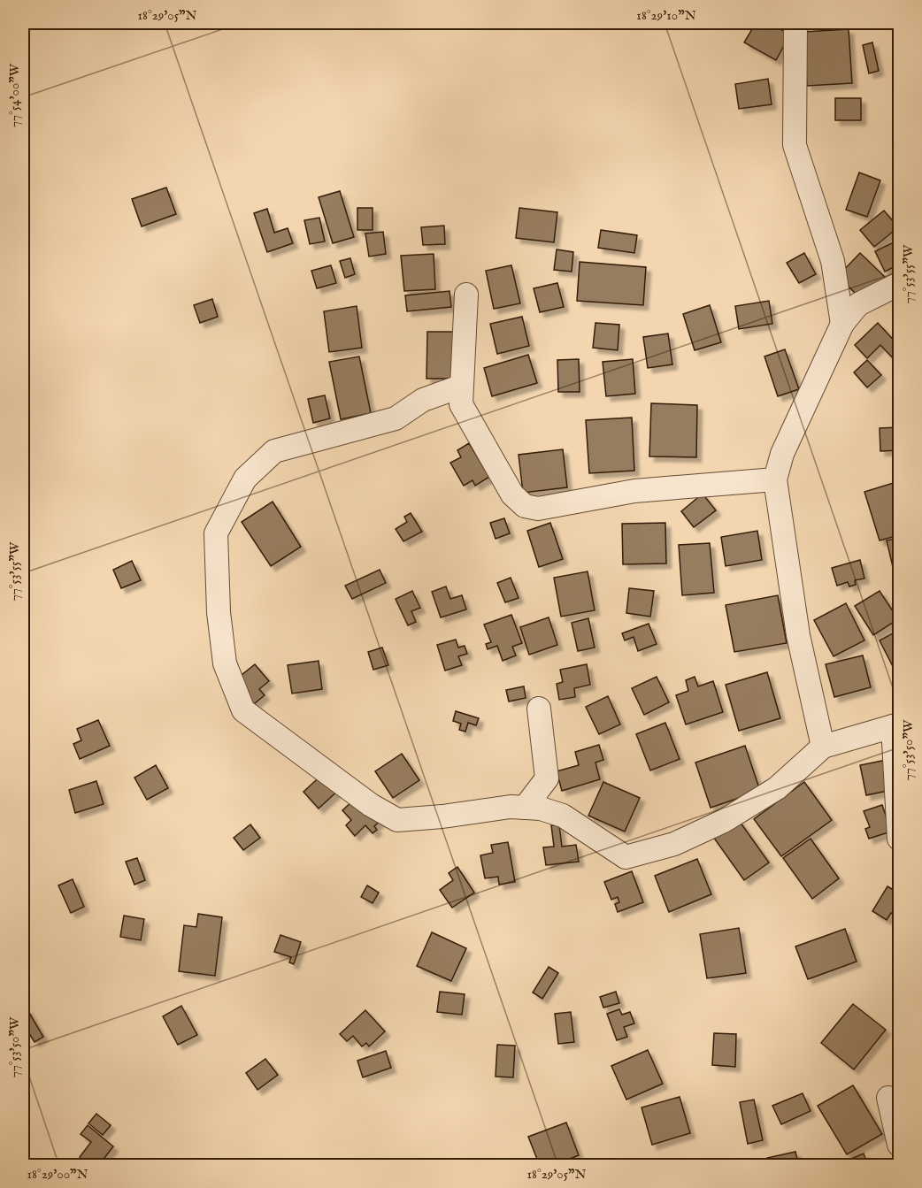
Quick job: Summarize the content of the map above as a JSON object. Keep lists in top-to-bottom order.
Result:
{
  "coordinates": [
    "18°29'05\"N",
    "18°29'10\"N",
    "77°54'00\"W",
    "77°53'55\"W",
    "77°53'50\"W",
    "18°29'00\"N"
  ]
}
